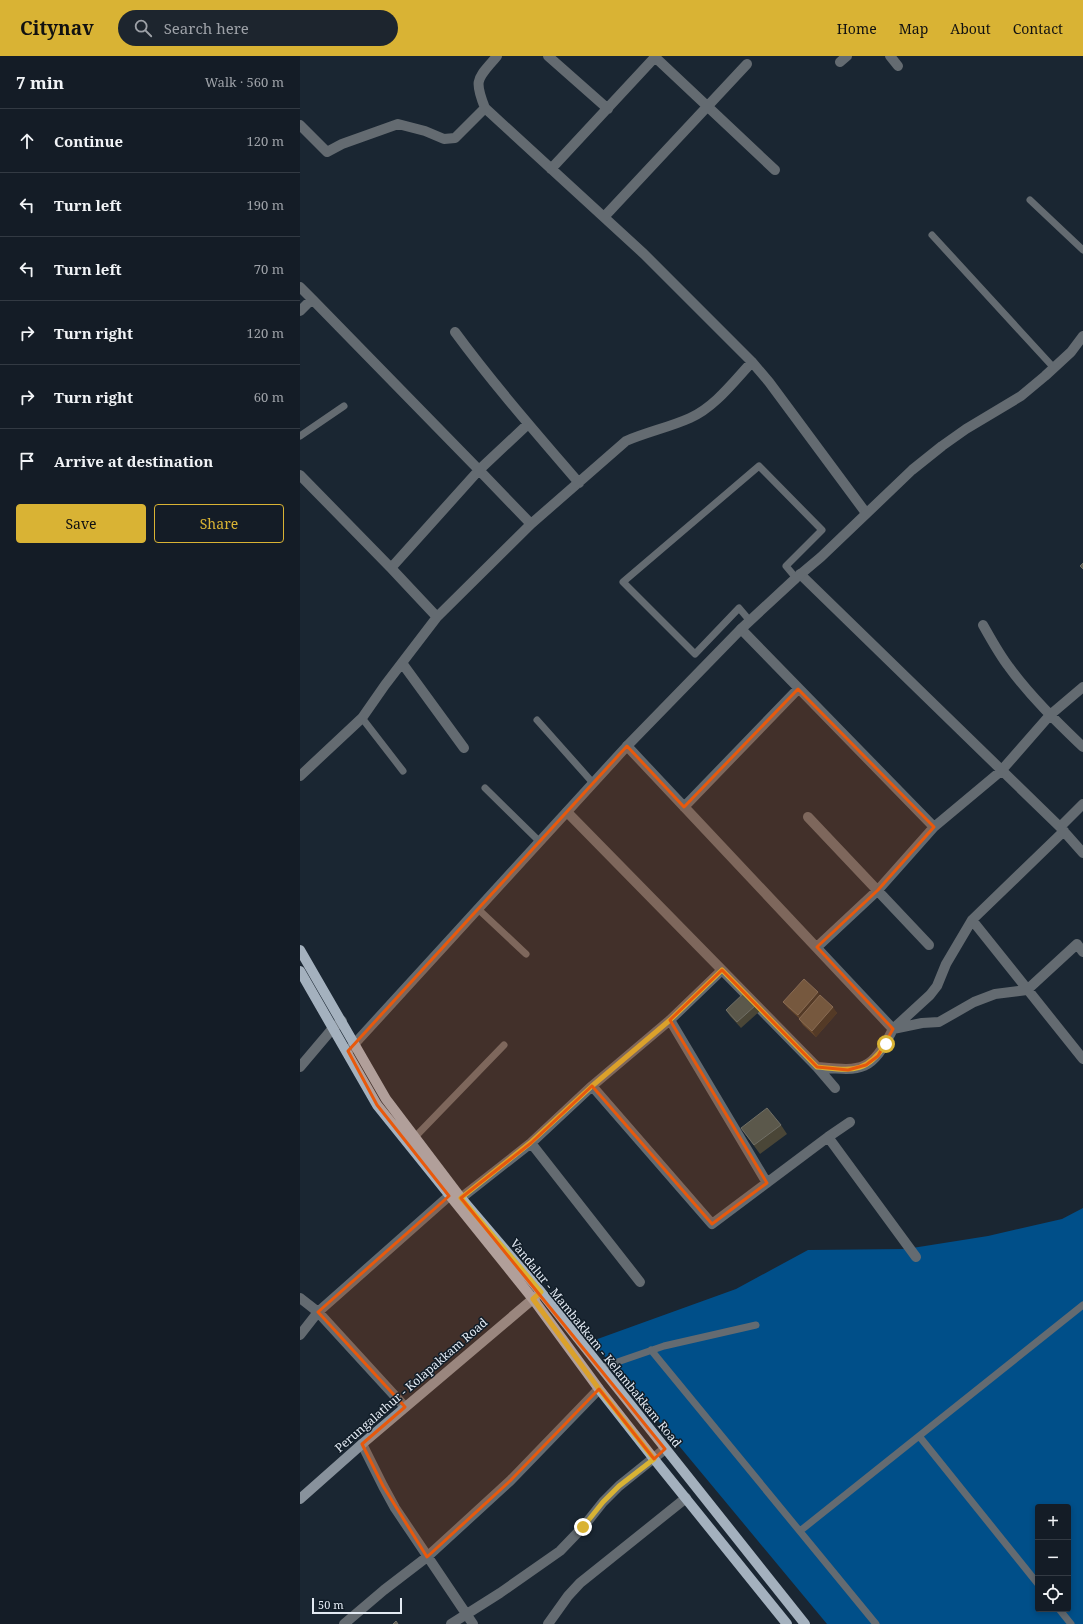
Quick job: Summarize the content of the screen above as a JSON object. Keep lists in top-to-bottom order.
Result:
{
  "streets": {
    "main road": ["Vandalur - Mambakkam - Kelambakkam Road", "Perungalathur - Kolapakkam Road"]
  },
  "crossings": [
    ["Vandalur - Mambakkam - Kelambakkam Road", "Perungalathur - Kolapakkam Road"]
  ],
  "scale_bar": "50 m",
  "page": {
    "header": "Citynav",
    "search": "Search here",
    "nav": [
      "Home",
      "Map",
      "About",
      "Contact"
    ],
    "heading": ["7 min", "Walk · 560 m"],
    "list": [
      ["Continue", "120 m"],
      ["Turn left", "190 m"],
      ["Turn left", "70 m"],
      ["Turn right", "120 m"],
      ["Turn right", "60 m"],
      "Arrive at destination"
    ],
    "buttons": ["Save", "Share"],
    "map_buttons": ["+", "−"],
    "scale": "50 m"
  }
}
